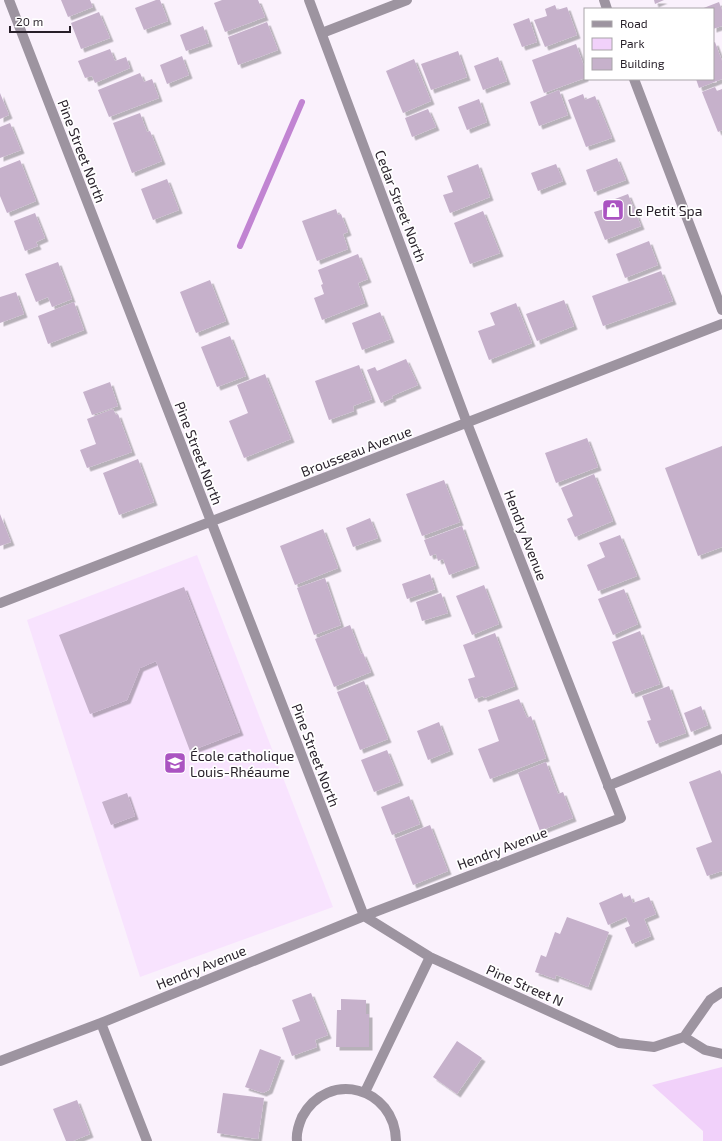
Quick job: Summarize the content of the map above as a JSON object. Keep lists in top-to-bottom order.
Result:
{
  "streets": {
    "street": [
      "Pine Street North",
      "Cedar Street North",
      "Brousseau Avenue",
      "Hendry Avenue",
      "Pine Street N"
    ]
  },
  "crossings": [
    ["Pine Street North", "Brousseau Avenue"],
    ["Pine Street North", "Hendry Avenue"],
    ["Pine Street North", "Pine Street N"],
    ["Cedar Street North", "Brousseau Avenue"],
    ["Cedar Street North", "Hendry Avenue"],
    ["Brousseau Avenue", "Hendry Avenue"],
    ["Hendry Avenue", "Pine Street N"]
  ],
  "places": {
    "shop": ["Le Petit Spa"],
    "school or university": ["École catholique Louis-Rhéaume"]
  },
  "legend": ["Road", "Park", "Building"],
  "scale_bar": "20 m"
}
